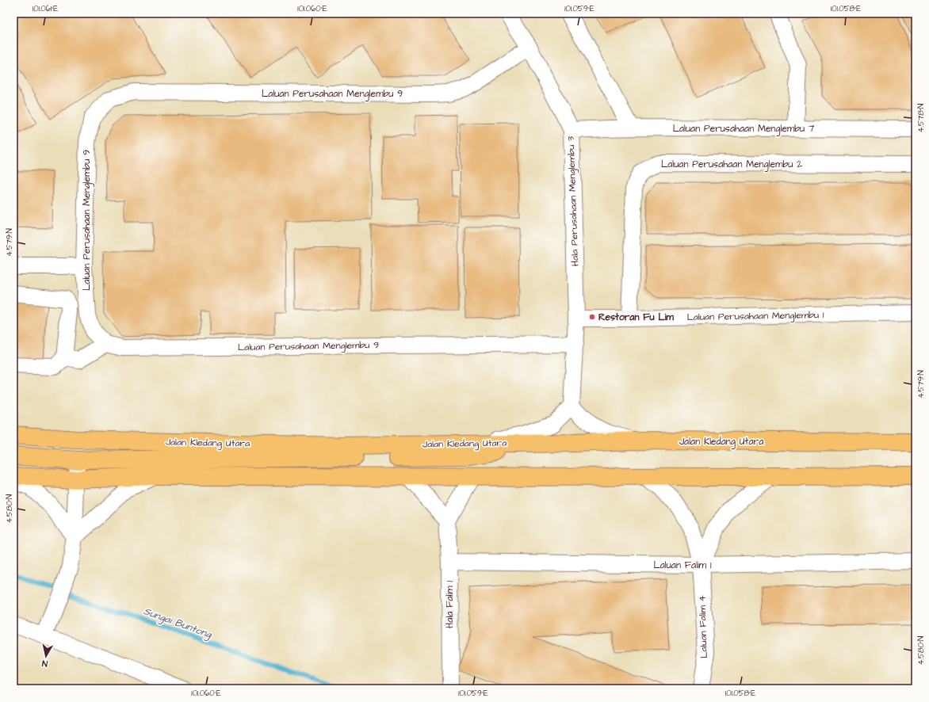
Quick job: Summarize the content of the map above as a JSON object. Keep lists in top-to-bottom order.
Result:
{
  "streets": {
    "main road": ["Jalan Kledang Utara"],
    "street": [
      "Laluan Perusahaan Menglembu 9",
      "Laluan Perusahaan Menglembu 7",
      "Laluan Perusahaan Menglembu 2",
      "Hala Perusahaan Menglembu 3",
      "Laluan Perusahaan Menglembu 1",
      "Laluan Falim 1",
      "Hala Falim 1",
      "Laluan Falim 4"
    ]
  },
  "crossings": [
    ["Laluan Perusahaan Menglembu 9", "Hala Perusahaan Menglembu 3"],
    ["Laluan Perusahaan Menglembu 7", "Hala Perusahaan Menglembu 3"],
    ["Laluan Perusahaan Menglembu 2", "Laluan Perusahaan Menglembu 1"],
    ["Hala Perusahaan Menglembu 3", "Laluan Perusahaan Menglembu 1"],
    ["Laluan Falim 1", "Hala Falim 1"],
    ["Laluan Falim 1", "Laluan Falim 4"]
  ],
  "water": ["Sungai Buntong"],
  "places": ["Restoran Fu Lim"],
  "north": "bottom",
  "coordinates": [
    "101.061°E",
    "101.060°E",
    "101.059°E",
    "101.058°E",
    "4.578°N",
    "4.579°N",
    "4.580°N"
  ]
}
